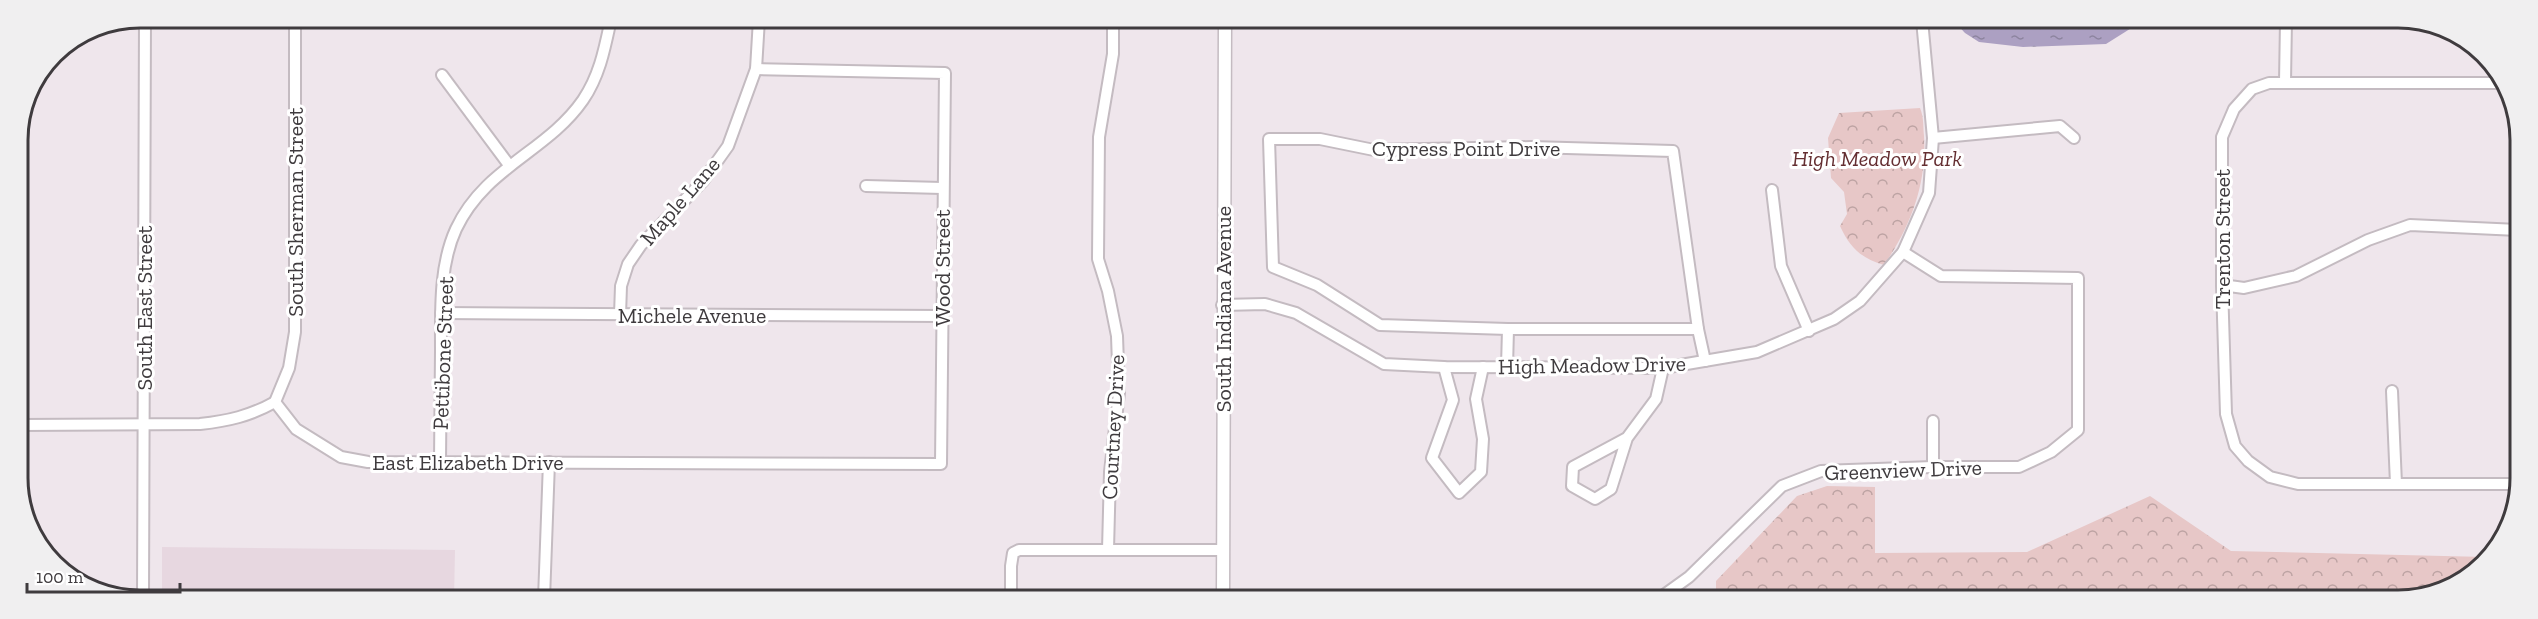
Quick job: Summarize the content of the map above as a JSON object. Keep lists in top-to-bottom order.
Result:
{
  "streets": {
    "main road": ["South Indiana Avenue"],
    "street": [
      "Cypress Point Drive",
      "Maple Lane",
      "South Sherman Street",
      "Trenton Street",
      "Wood Street",
      "South East Street",
      "Michele Avenue",
      "Pettibone Street",
      "High Meadow Drive",
      "Courtney Drive",
      "East Elizabeth Drive",
      "Greenview Drive"
    ]
  },
  "crossings": [
    ["Maple Lane", "Wood Street"],
    ["Maple Lane", "Michele Avenue"],
    ["South Sherman Street", "East Elizabeth Drive"],
    ["Wood Street", "Michele Avenue"],
    ["Wood Street", "East Elizabeth Drive"],
    ["South Indiana Avenue", "High Meadow Drive"],
    ["Michele Avenue", "Pettibone Street"],
    ["Pettibone Street", "East Elizabeth Drive"],
    ["High Meadow Drive", "Greenview Drive"]
  ],
  "parks": ["High Meadow Park"],
  "scale_bar": "100 m"
}
